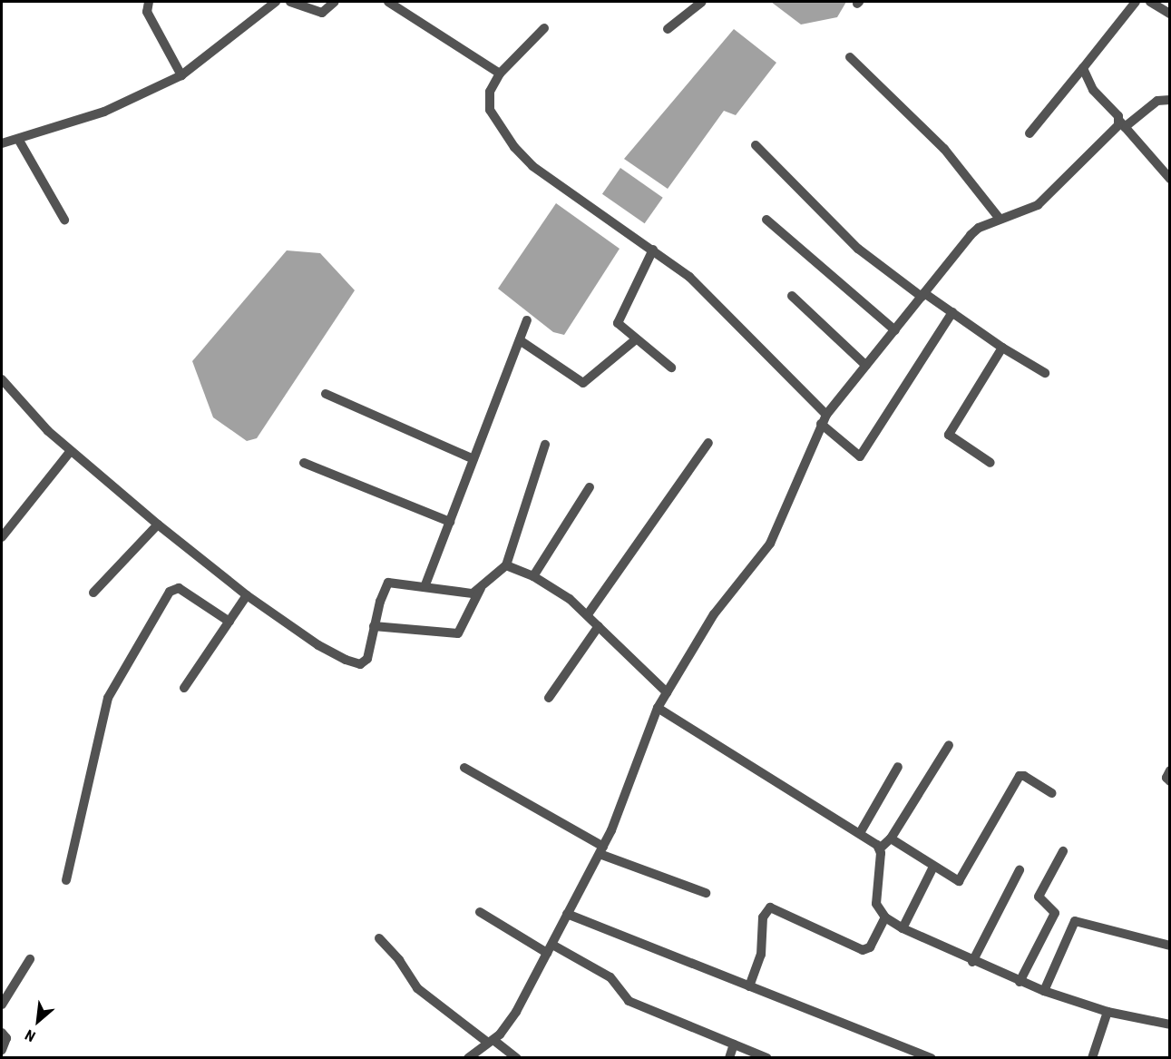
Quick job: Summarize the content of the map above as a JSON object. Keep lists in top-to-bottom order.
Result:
{
  "north": "bottom left"
}
